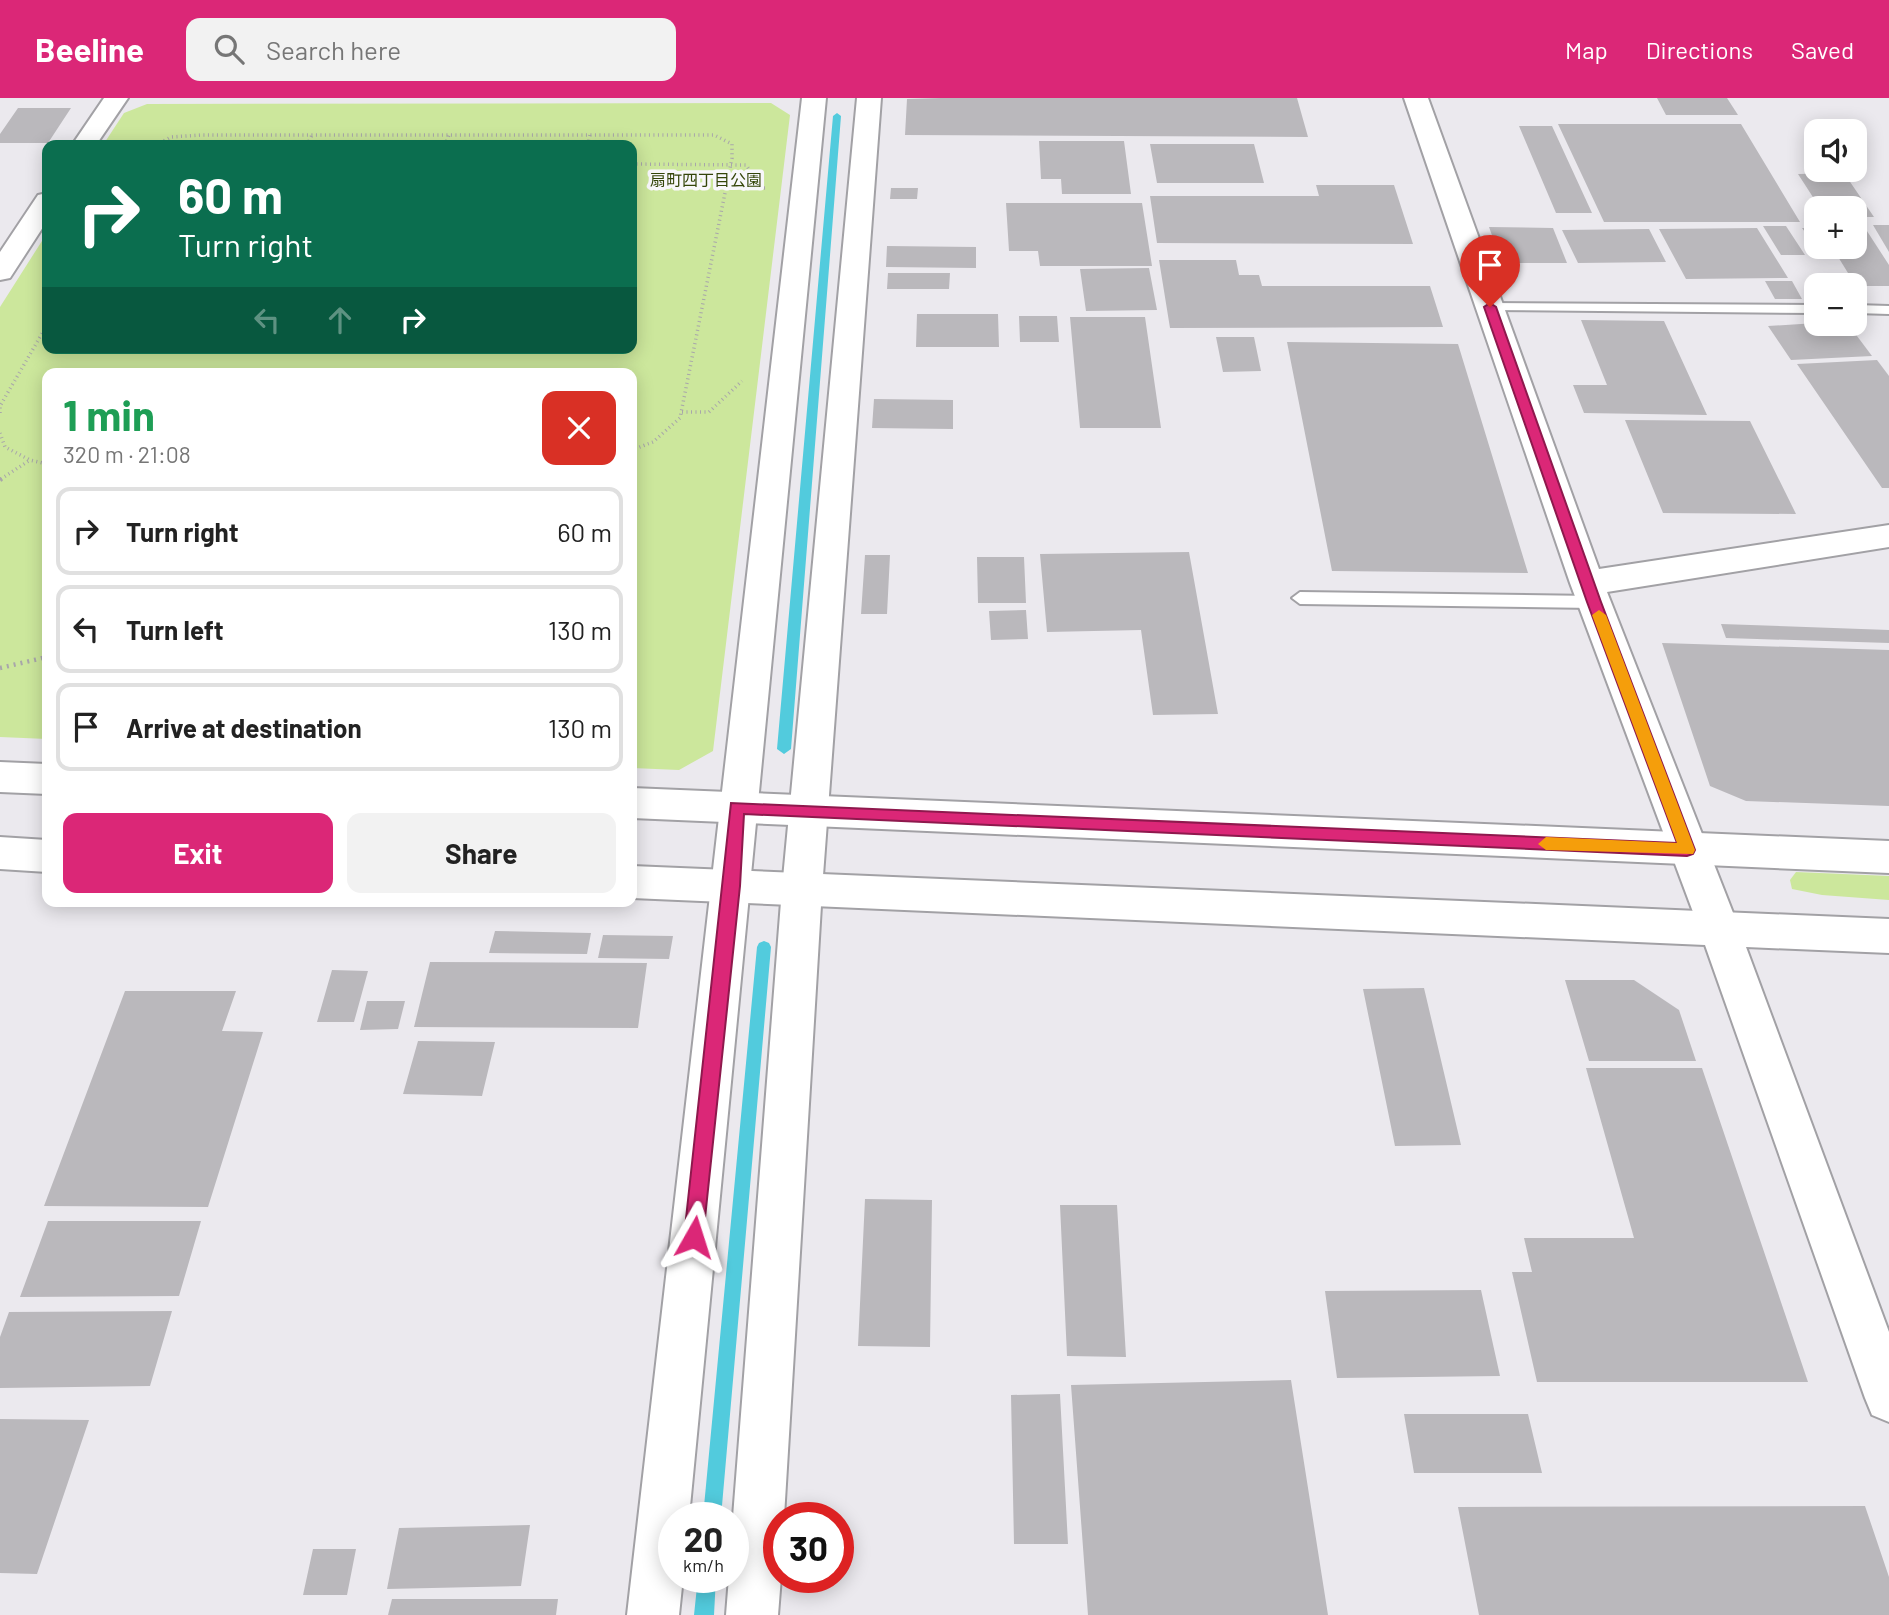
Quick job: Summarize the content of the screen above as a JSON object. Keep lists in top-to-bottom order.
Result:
{
  "parks": ["扇町四丁目公園"],
  "page": {
    "header": "Beeline",
    "search": "Search here",
    "nav": ["Map", "Directions", "Saved"],
    "map_buttons": ["+", "−"],
    "turn": ["60 m", "Turn right"],
    "heading": ["1 min", "320 m · 21:08"],
    "list": [
      {
        "name": "Turn right",
        "value": "60 m"
      },
      {
        "name": "Turn left",
        "value": "130 m"
      },
      {
        "name": "Arrive at destination",
        "value": "130 m"
      }
    ],
    "buttons": ["Exit", "Share"],
    "speed": "20 km/h",
    "limit": "30"
  }
}
